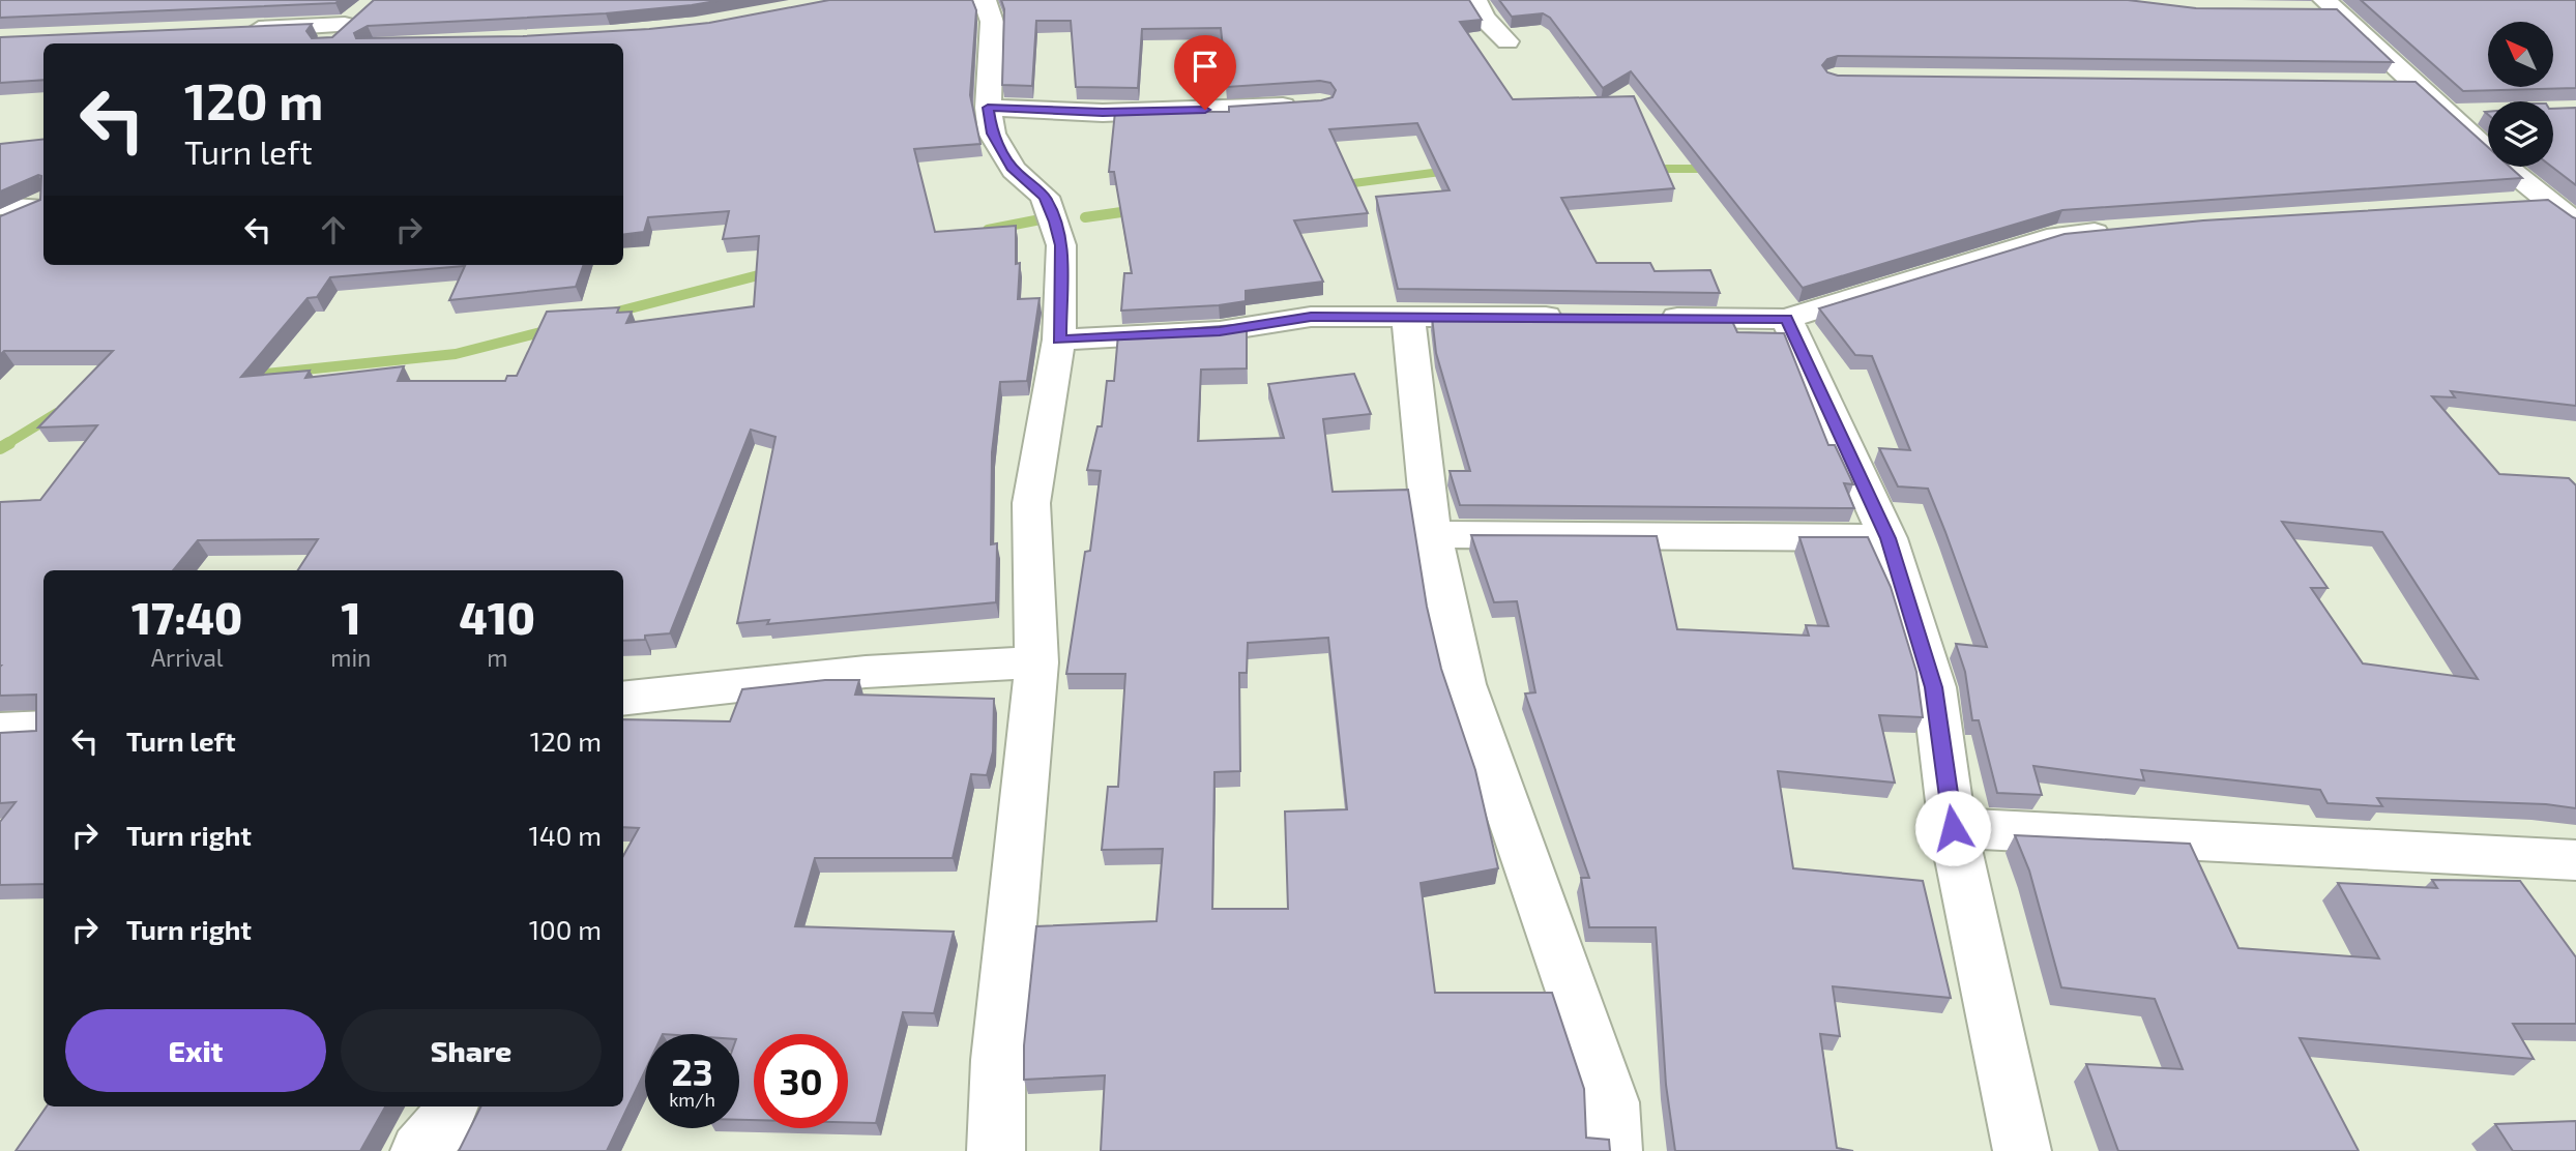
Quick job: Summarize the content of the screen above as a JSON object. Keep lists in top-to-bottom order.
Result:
{
  "north": "top left",
  "page": {
    "turn": ["120 m", "Turn left"],
    "eta": [
      "17:40",
      "Arrival",
      "1",
      "min",
      "410",
      "m"
    ],
    "list": [
      {
        "name": "Turn left",
        "value": "120 m"
      },
      {
        "name": "Turn right",
        "value": "140 m"
      },
      {
        "name": "Turn right",
        "value": "100 m"
      }
    ],
    "buttons": ["Exit", "Share"],
    "speed": "23 km/h",
    "limit": "30"
  }
}
